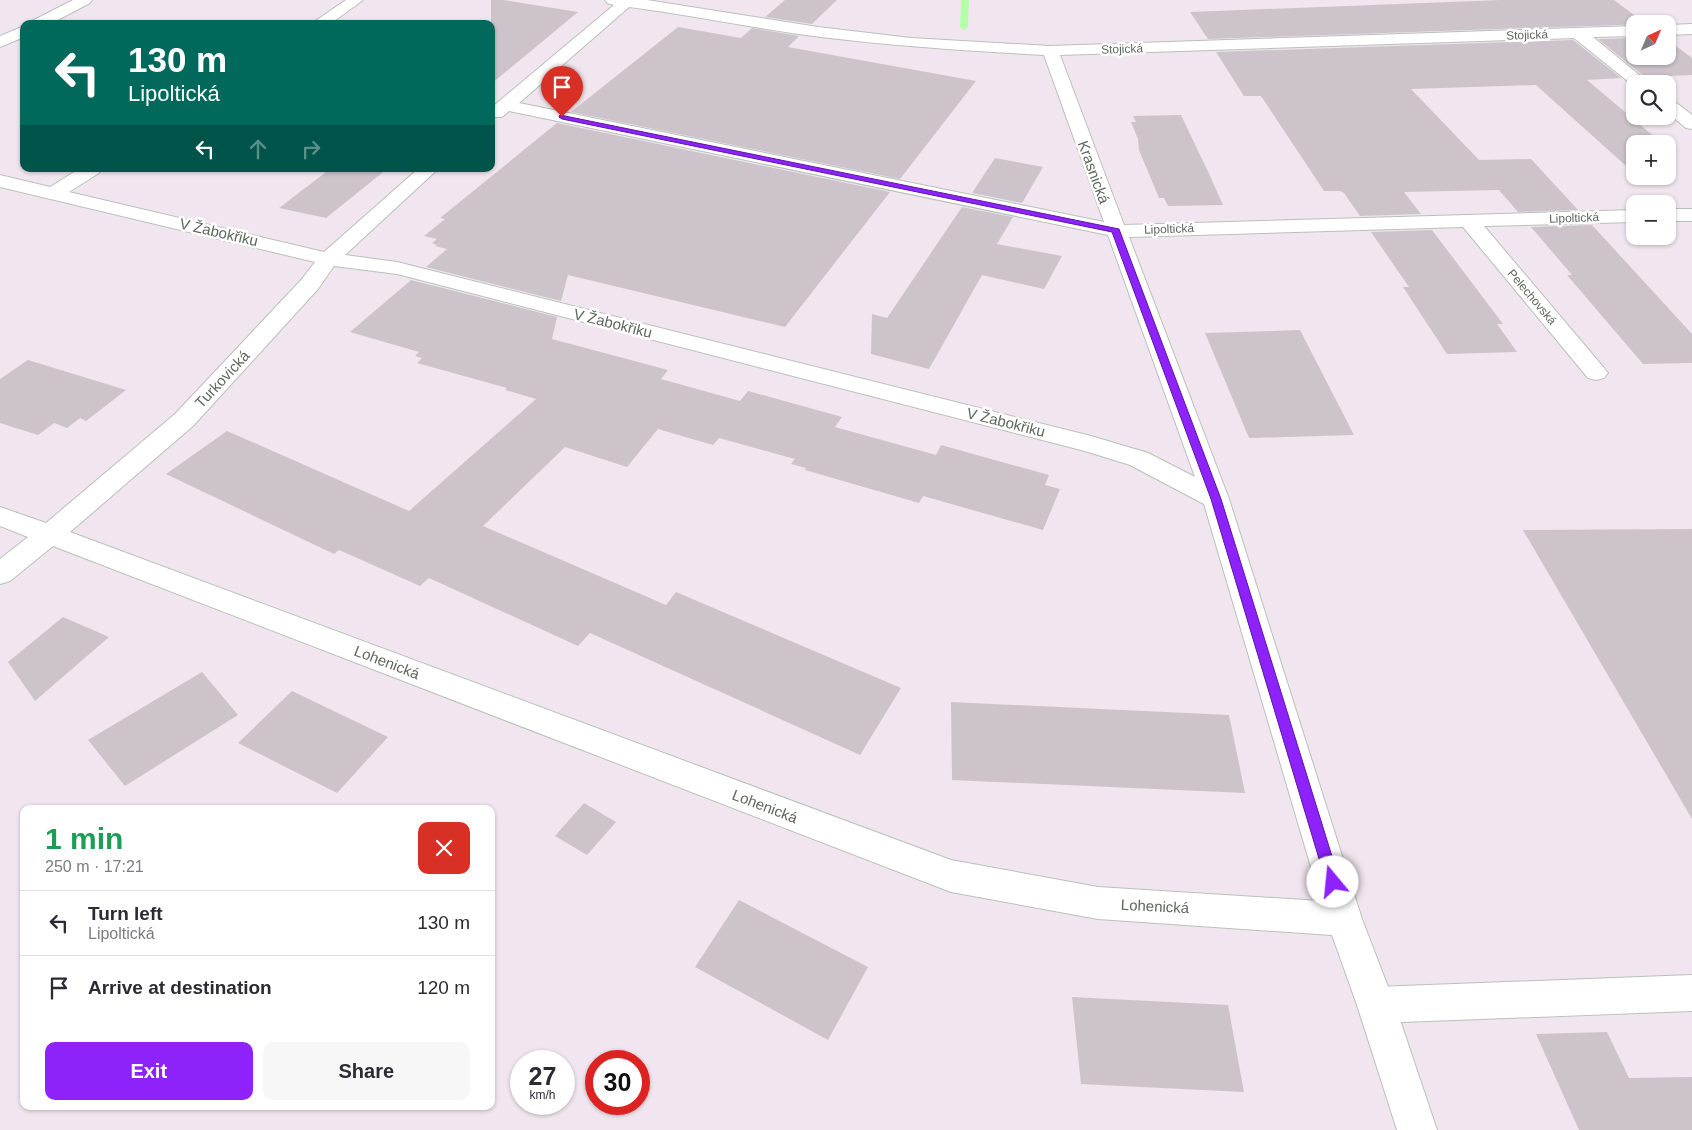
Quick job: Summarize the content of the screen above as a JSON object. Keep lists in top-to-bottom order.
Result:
{
  "streets": {
    "street": [
      "Stojická",
      "Krasnická",
      "Lipoltická",
      "V Žabokřiku",
      "Pelechovská",
      "Turkovická",
      "Lohenická"
    ]
  },
  "crossings": [
    ["Stojická", "Krasnická"],
    ["Krasnická", "Lipoltická"],
    ["Krasnická", "V Žabokřiku"],
    ["Krasnická", "Lohenická"],
    ["Lipoltická", "Pelechovská"],
    ["V Žabokřiku", "Turkovická"],
    ["Turkovická", "Lohenická"]
  ],
  "north": "top right",
  "page": {
    "map_buttons": ["+", "−"],
    "turn": ["130 m", "Lipoltická"],
    "heading": ["1 min", "250 m · 17:21"],
    "list": [
      {
        "name": "Turn left",
        "note": "Lipoltická",
        "value": "130 m"
      },
      {
        "name": "Arrive at destination",
        "value": "120 m"
      }
    ],
    "buttons": ["Exit", "Share"],
    "speed": "27 km/h",
    "limit": "30"
  }
}
